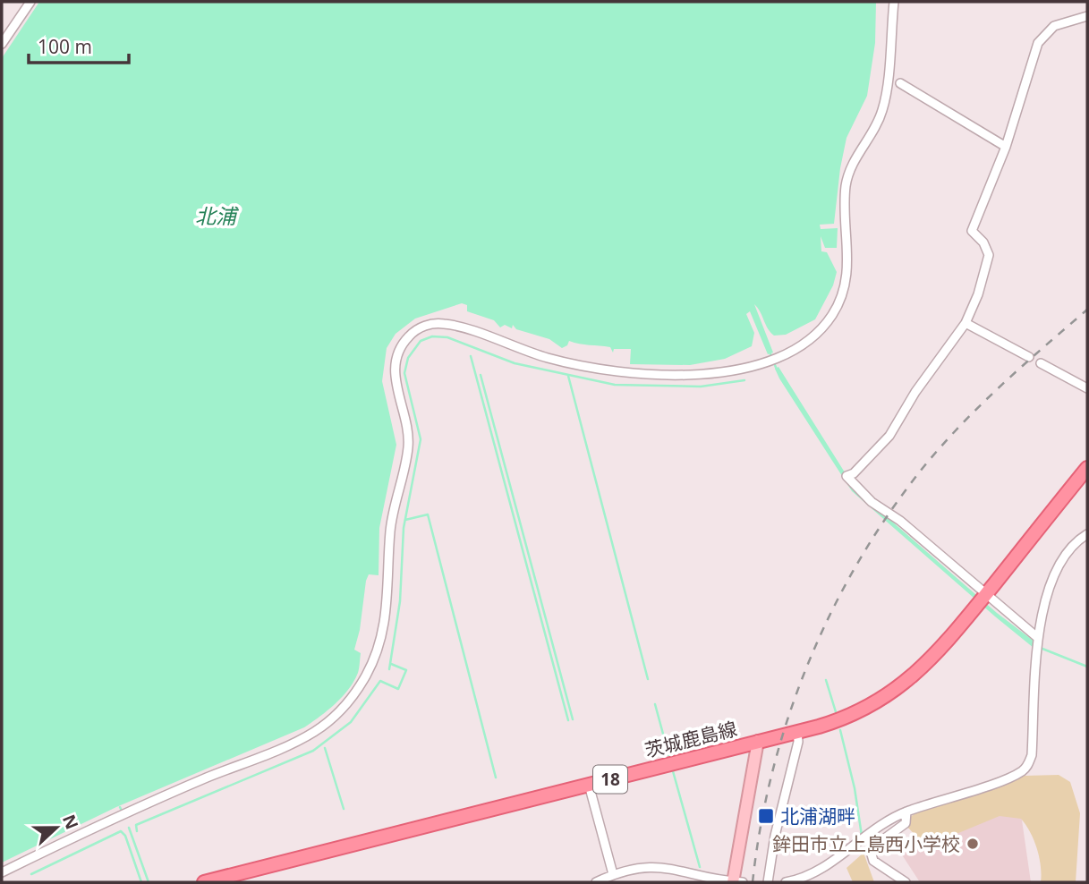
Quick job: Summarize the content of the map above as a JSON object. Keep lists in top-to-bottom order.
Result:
{
  "streets": {
    "main road": ["茨城鹿島線", "18"]
  },
  "water": ["北浦"],
  "places": {
    "transit": ["北浦湖畔"],
    "other": ["鉾田市立上島西小学校"]
  },
  "scale_bar": "100 m",
  "north": "right"
}
